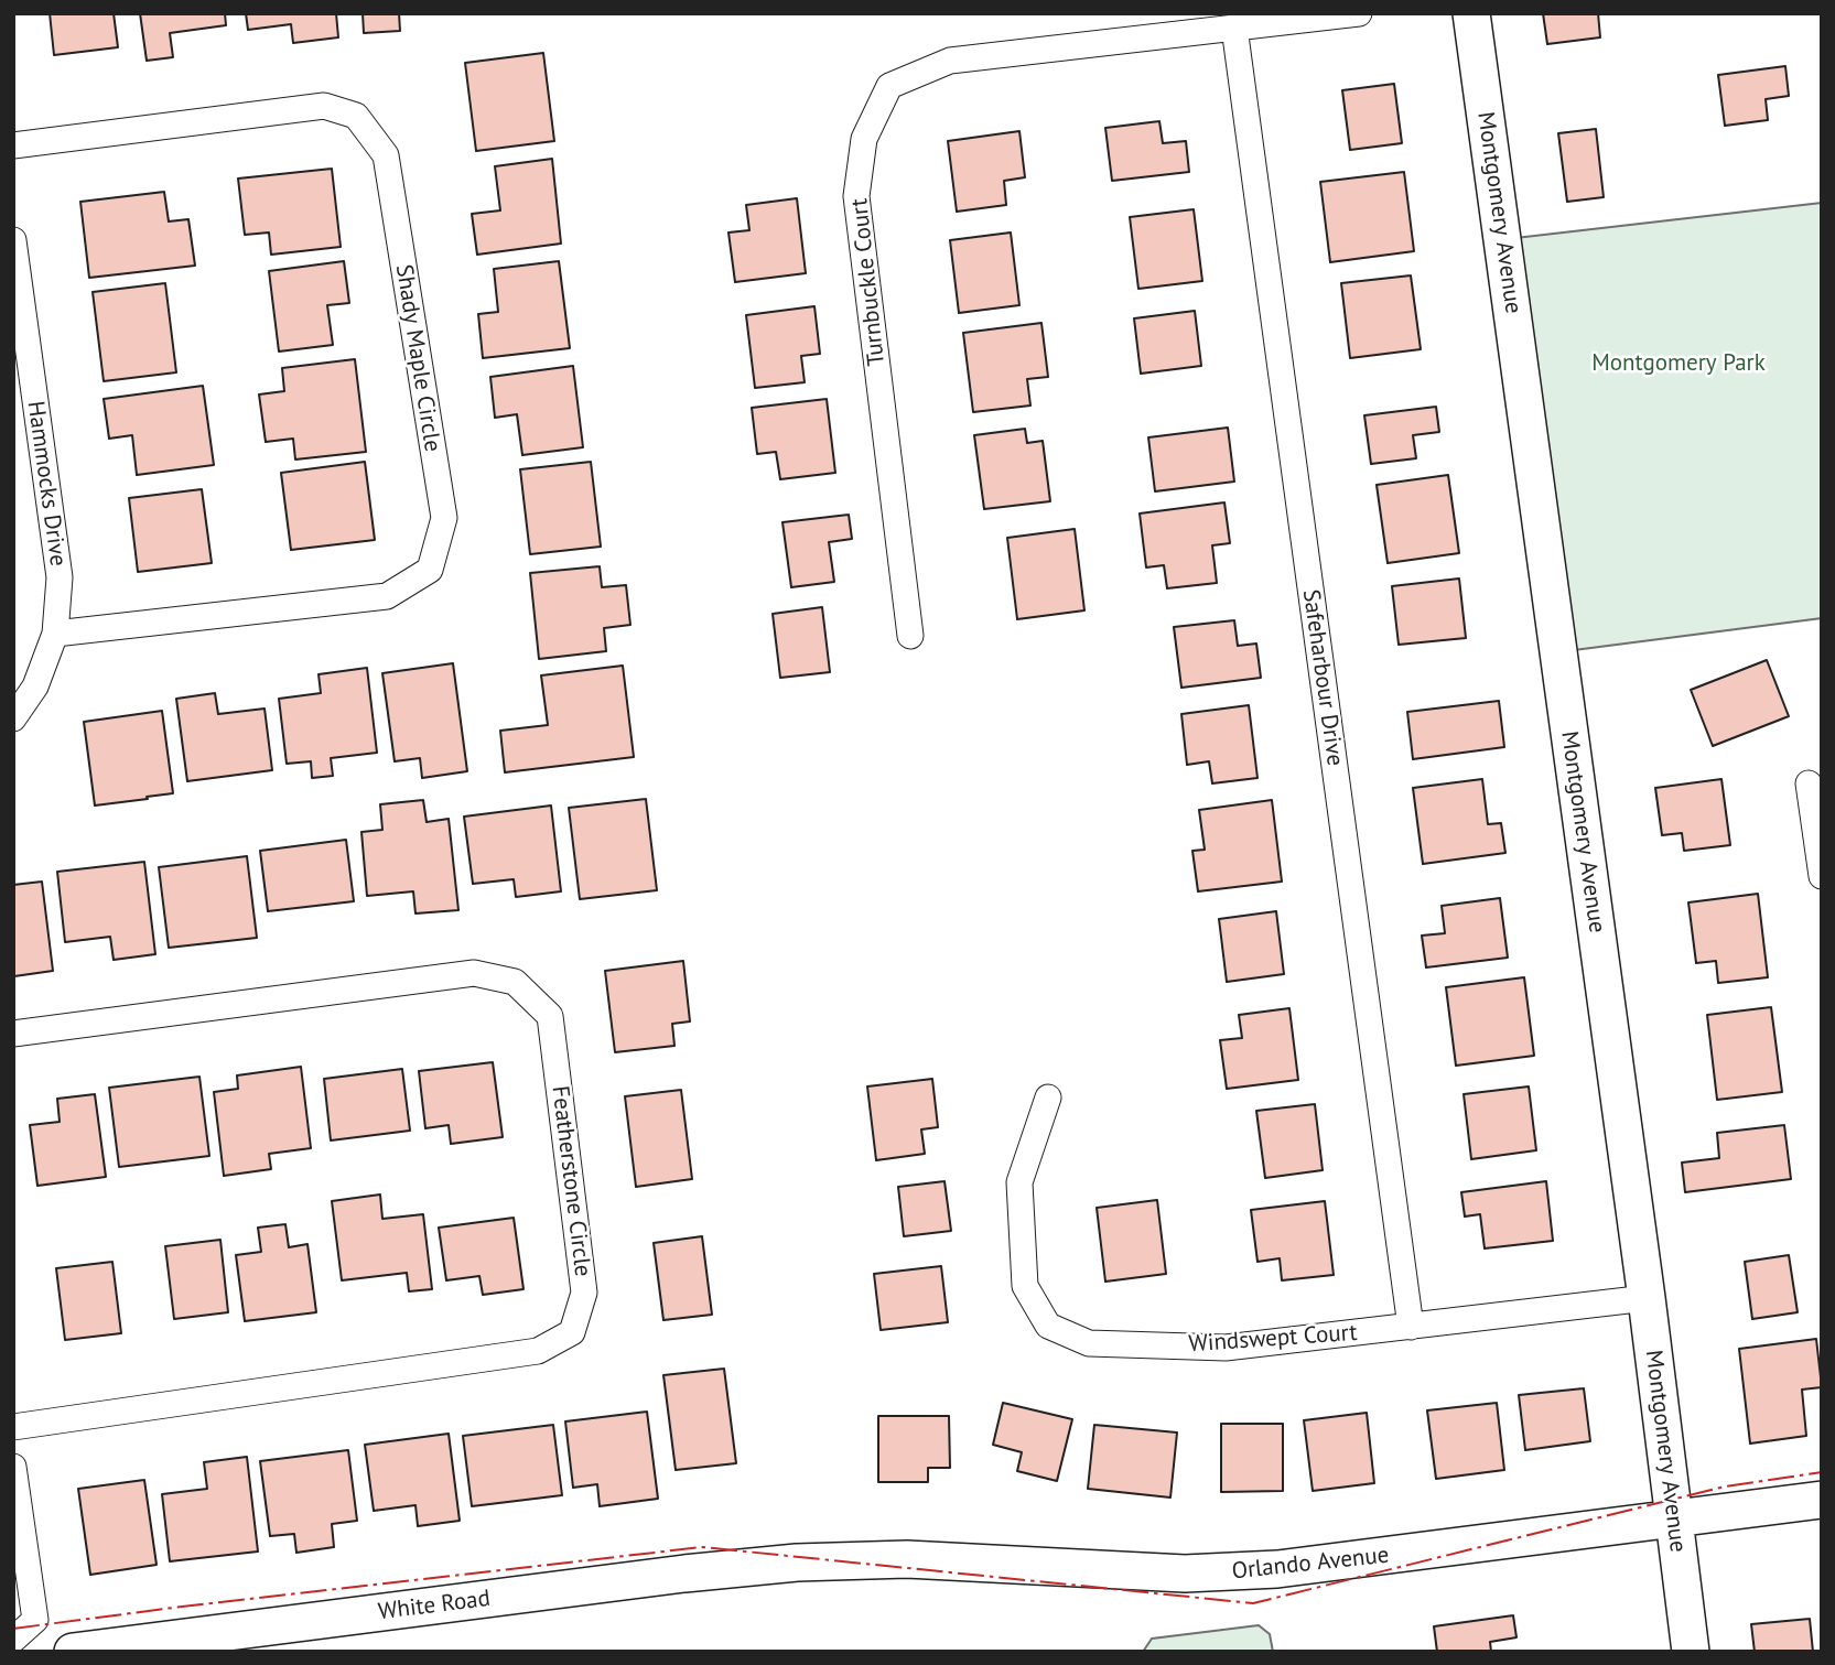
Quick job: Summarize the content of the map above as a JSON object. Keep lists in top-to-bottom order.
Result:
{
  "streets": {
    "street": [
      "Montgomery Avenue",
      "Turnbuckle Court",
      "Shady Maple Circle",
      "Hammocks Drive",
      "Safeharbour Drive",
      "Featherstone Circle",
      "Windswept Court",
      "Orlando Avenue",
      "White Road"
    ]
  },
  "crossings": [
    ["Montgomery Avenue", "Windswept Court"],
    ["Montgomery Avenue", "Orlando Avenue"],
    ["Turnbuckle Court", "Safeharbour Drive"],
    ["Shady Maple Circle", "Hammocks Drive"],
    ["Safeharbour Drive", "Windswept Court"],
    ["Orlando Avenue", "White Road"]
  ],
  "parks": ["Montgomery Park"]
}
